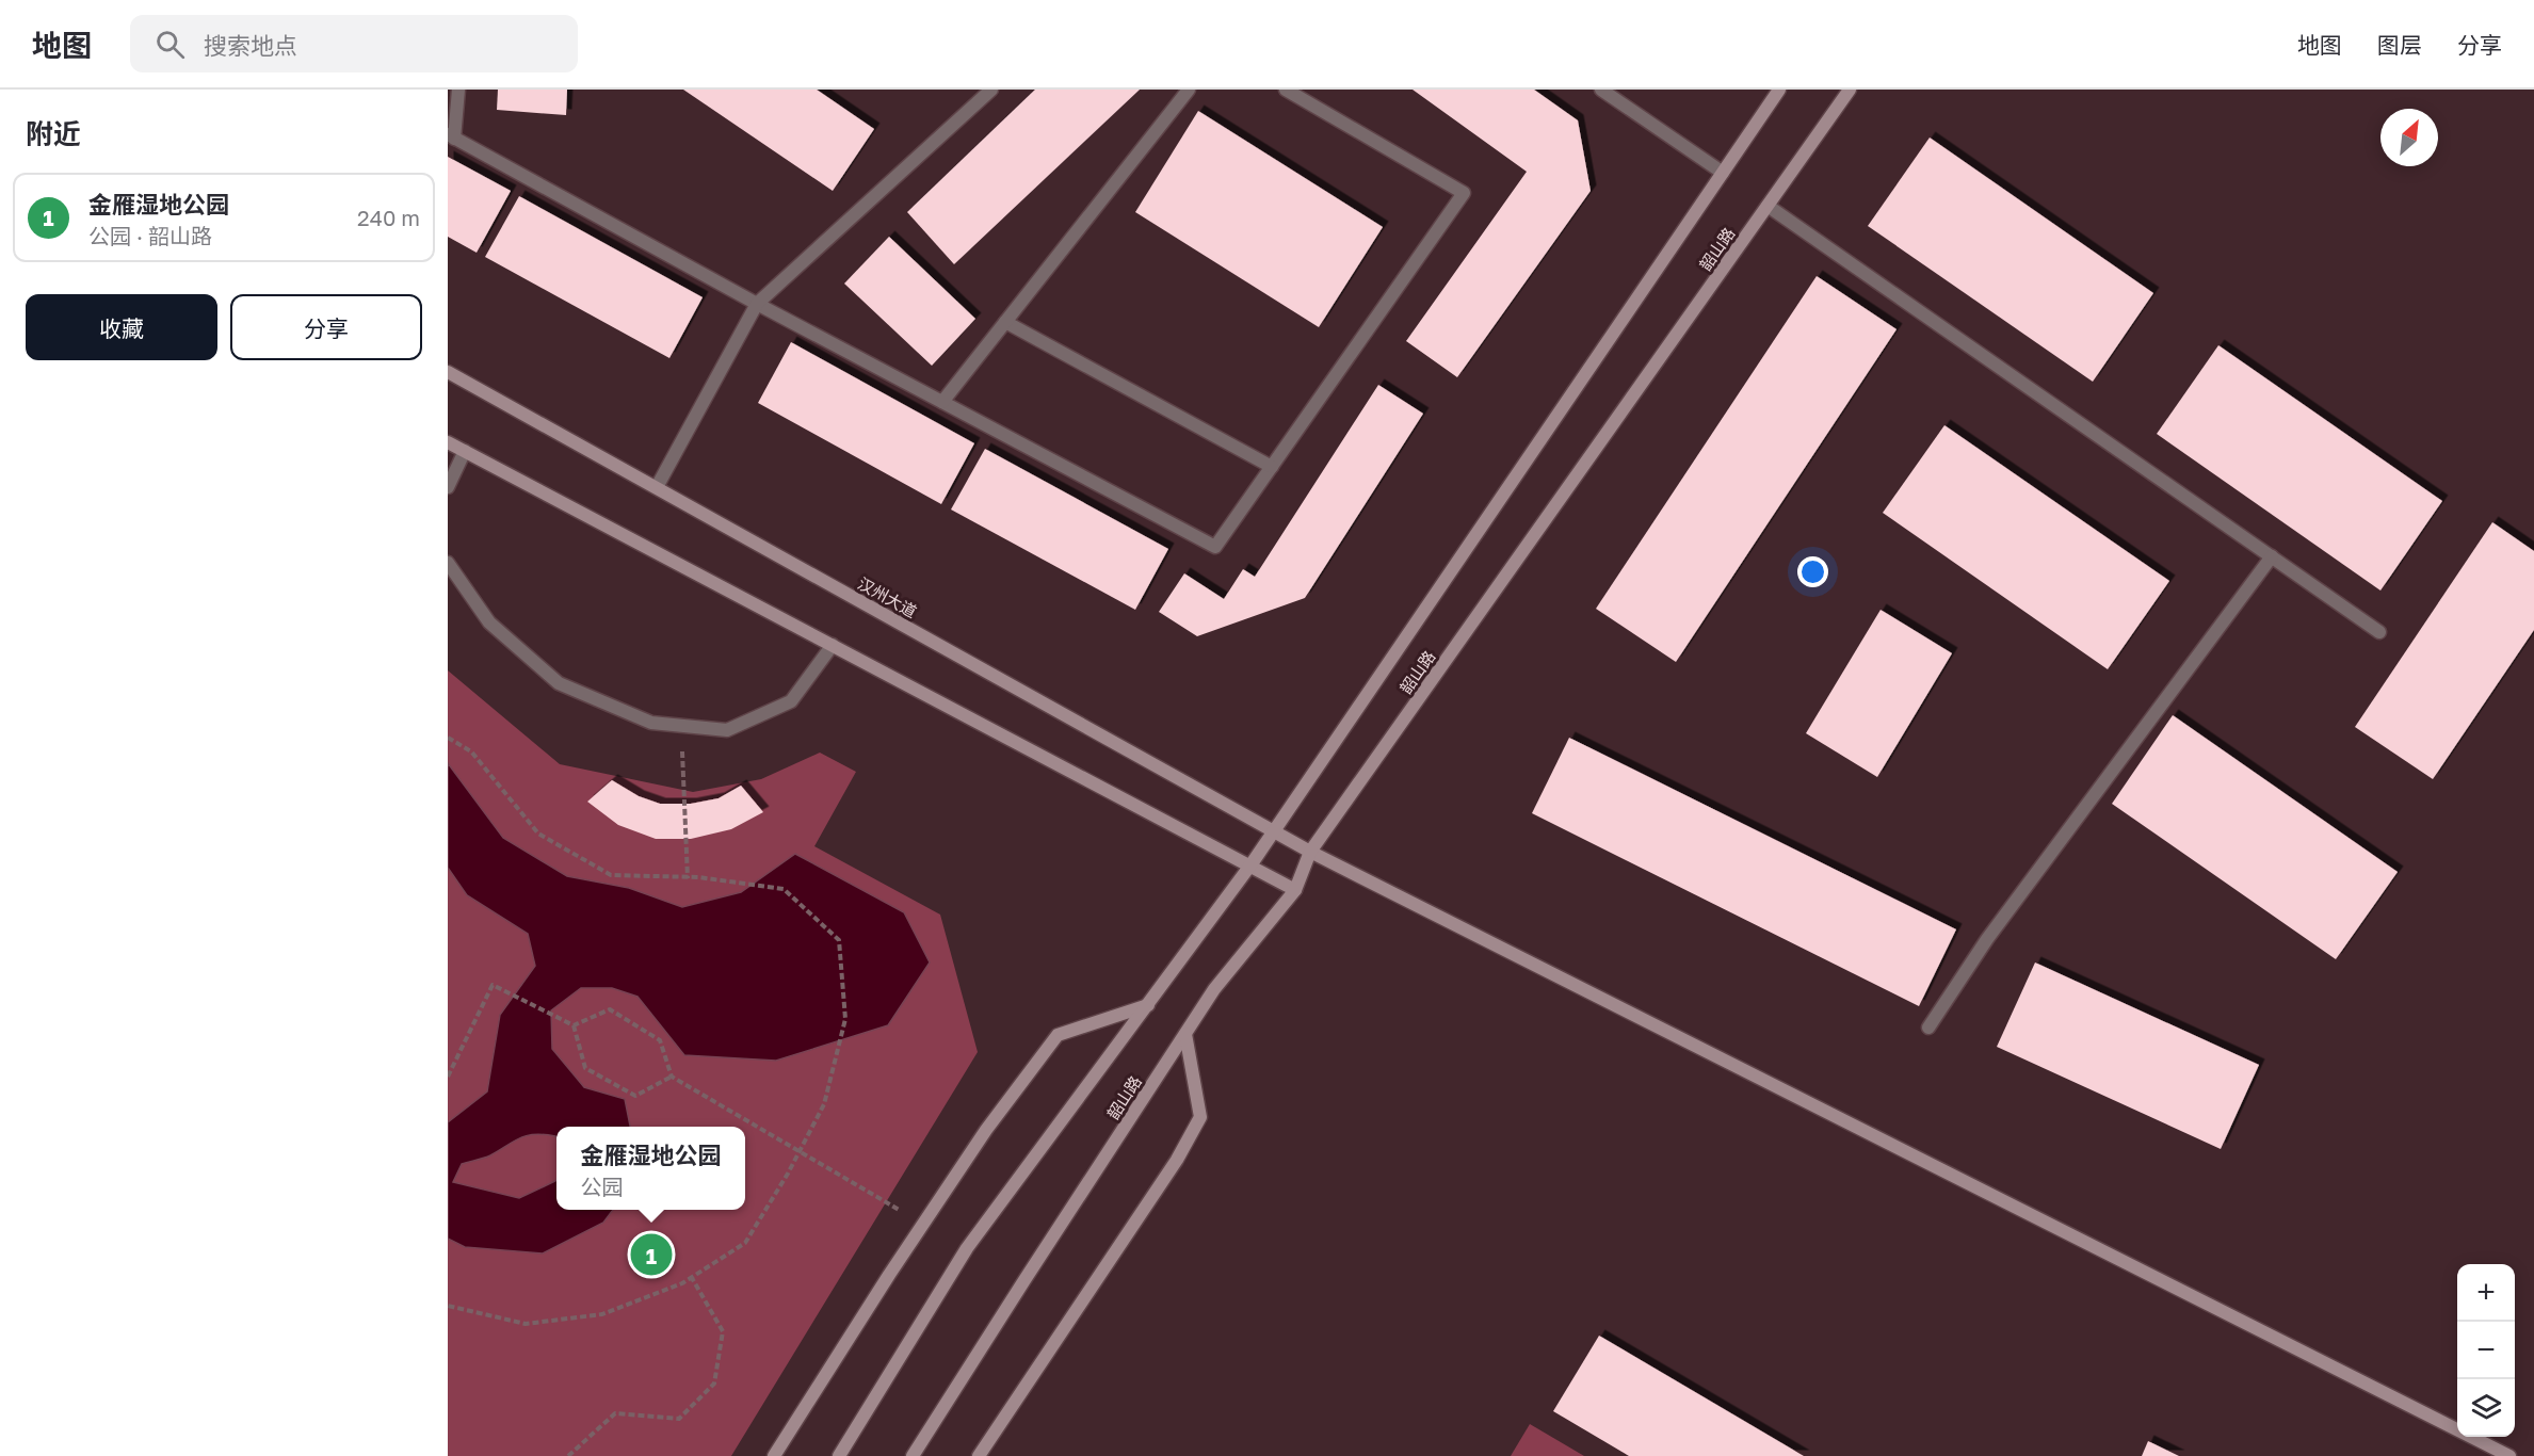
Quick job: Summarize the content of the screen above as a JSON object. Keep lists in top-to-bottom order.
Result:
{
  "streets": {
    "main road": ["韶山路", "汉州大道"]
  },
  "crossings": [
    ["韶山路", "汉州大道"]
  ],
  "north": "top right",
  "page": {
    "header": "地图",
    "search": "搜索地点",
    "nav": ["地图", "图层", "分享"],
    "heading": "附近",
    "list": [
      {
        "mark": "1",
        "name": "金雁湿地公园",
        "note": "公园 · 韶山路",
        "value": "240 m"
      }
    ],
    "buttons": ["收藏", "分享"],
    "popup": ["金雁湿地公园", "公园"],
    "pins": "1",
    "map_buttons": ["+", "−"]
  }
}
